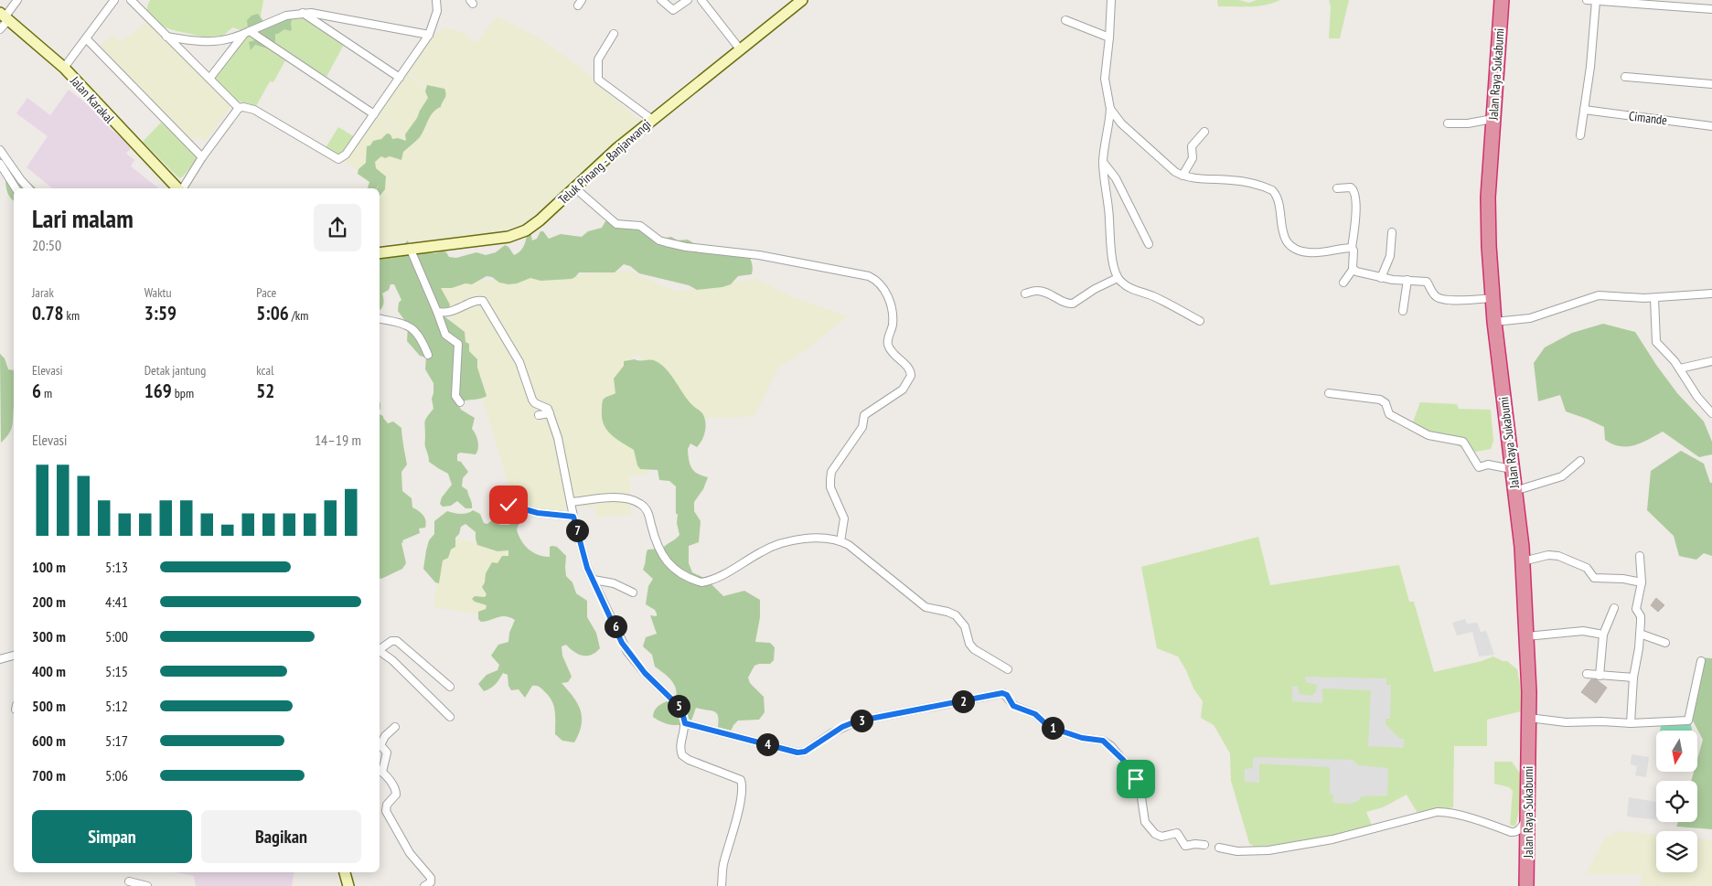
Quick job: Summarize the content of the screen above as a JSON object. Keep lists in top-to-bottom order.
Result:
{
  "streets": {
    "highway": ["Jalan Raya Sukabumi"],
    "main road": ["Jalan Karakal", "Teluk Pinang - Banjarwangi"],
    "street": ["Cimande"]
  },
  "north": "bottom",
  "page": {
    "heading": ["Lari malam", "20:50"],
    "stats": [
      ["Jarak", "0.78 km"],
      ["Waktu", "3:59"],
      ["Pace", "5:06 /km"],
      ["Elevasi", "6 m"],
      ["Detak jantung", "169 bpm"],
      ["kcal", "52"]
    ],
    "chart": ["Elevasi", "14–19 m"],
    "pins": [
      "7",
      "6",
      "2",
      "5",
      "3",
      "1",
      "4"
    ],
    "list": [
      {
        "name": "100 m",
        "note": "5:13"
      },
      {
        "name": "200 m",
        "note": "4:41"
      },
      {
        "name": "300 m",
        "note": "5:00"
      },
      {
        "name": "400 m",
        "note": "5:15"
      },
      {
        "name": "500 m",
        "note": "5:12"
      },
      {
        "name": "600 m",
        "note": "5:17"
      },
      {
        "name": "700 m",
        "note": "5:06"
      }
    ],
    "buttons": ["Simpan", "Bagikan"]
  }
}
